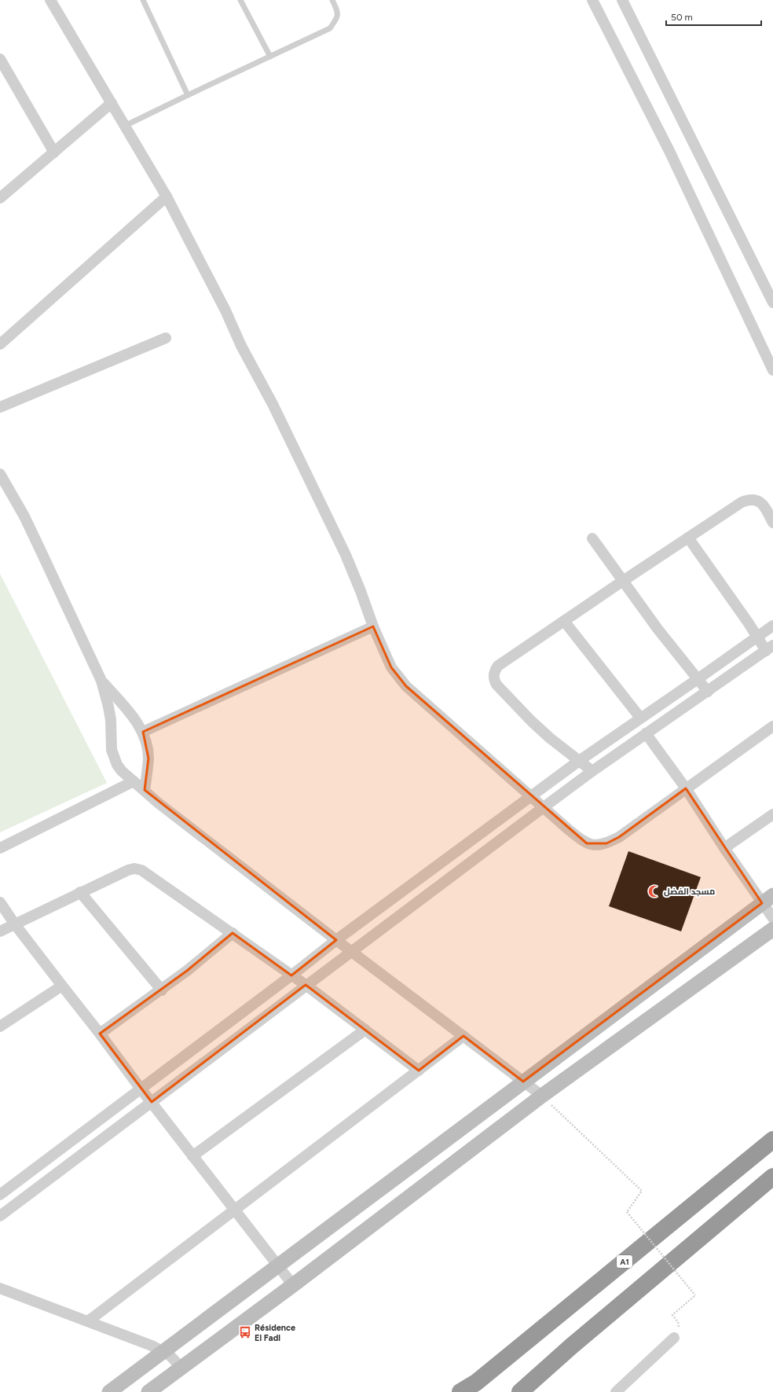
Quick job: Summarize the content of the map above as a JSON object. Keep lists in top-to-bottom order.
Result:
{
  "streets": {
    "highway": ["A1"]
  },
  "places": {
    "mosque": ["مسجد الفضل"],
    "bus stop": ["Résidence El Fadl"]
  },
  "scale_bar": "50 m"
}
